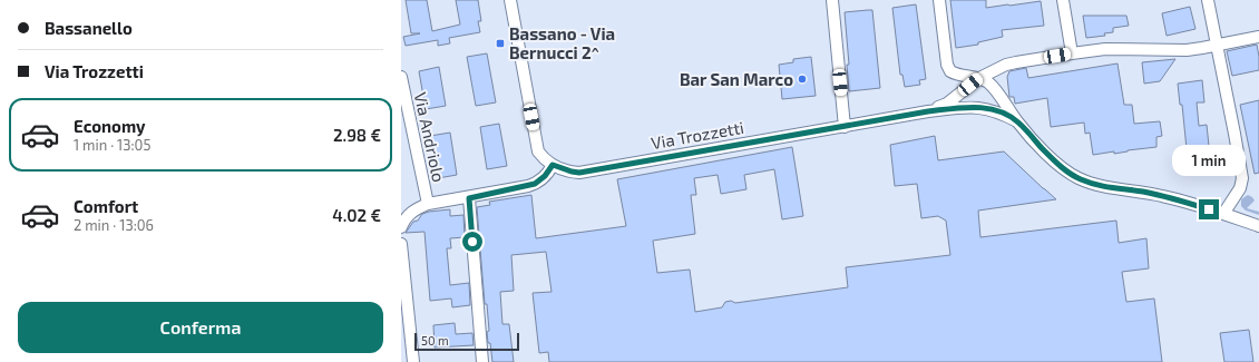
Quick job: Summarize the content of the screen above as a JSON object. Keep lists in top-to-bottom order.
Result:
{
  "streets": {
    "street": ["Via Trozzetti", "Via Andriolo"]
  },
  "places": {
    "transit": ["Bassano - Via Bernucci 2^"],
    "other": ["Bar San Marco"]
  },
  "scale_bar": "50 m",
  "page": {
    "banner": ["Bassanello", "Via Trozzetti"],
    "list": [
      {
        "name": "Economy",
        "note": "1 min · 13:05",
        "value": "2.98 €"
      },
      {
        "name": "Comfort",
        "note": "2 min · 13:06",
        "value": "4.02 €"
      }
    ],
    "bubble": "1 min",
    "buttons": "Conferma",
    "scale": "50 m"
  }
}
